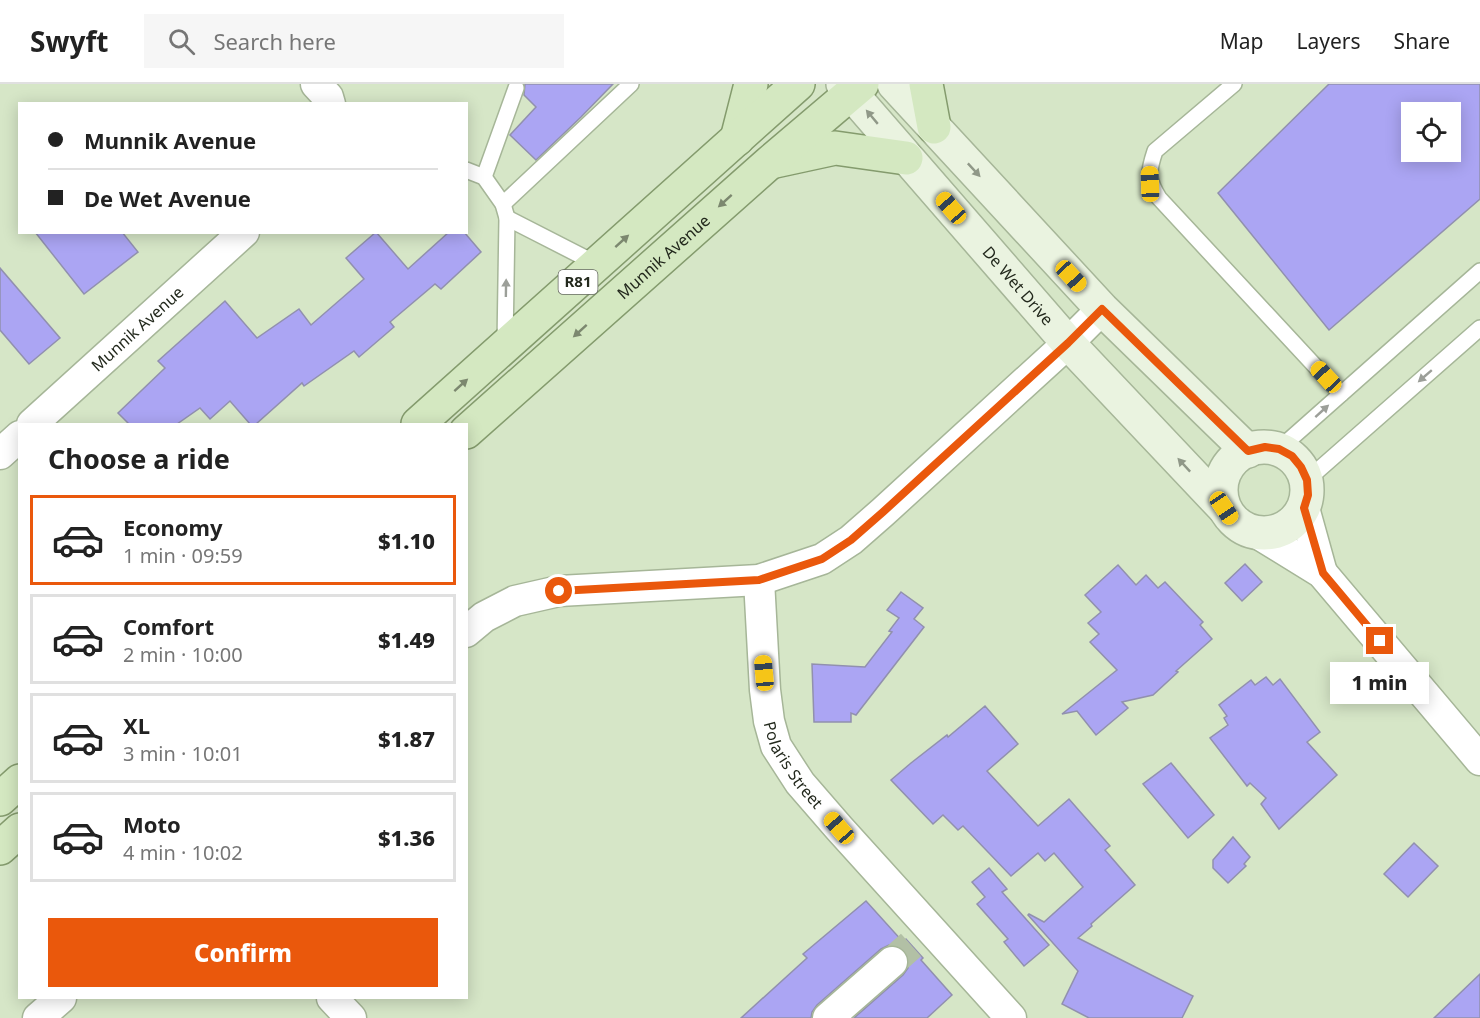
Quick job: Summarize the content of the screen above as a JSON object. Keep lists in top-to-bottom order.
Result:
{
  "streets": {
    "main road": ["Munnik Avenue", "R81"],
    "street": ["De Wet Drive", "Polaris Street"]
  },
  "crossings": [
    ["Munnik Avenue", "De Wet Drive"]
  ],
  "page": {
    "header": "Swyft",
    "search": "Search here",
    "nav": ["Map", "Layers", "Share"],
    "banner": ["Munnik Avenue", "De Wet Avenue"],
    "heading": "Choose a ride",
    "list": [
      {
        "name": "Economy",
        "note": "1 min · 09:59",
        "value": "$1.10"
      },
      {
        "name": "Comfort",
        "note": "2 min · 10:00",
        "value": "$1.49"
      },
      {
        "name": "XL",
        "note": "3 min · 10:01",
        "value": "$1.87"
      },
      {
        "name": "Moto",
        "note": "4 min · 10:02",
        "value": "$1.36"
      }
    ],
    "bubble": "1 min",
    "buttons": "Confirm"
  }
}
